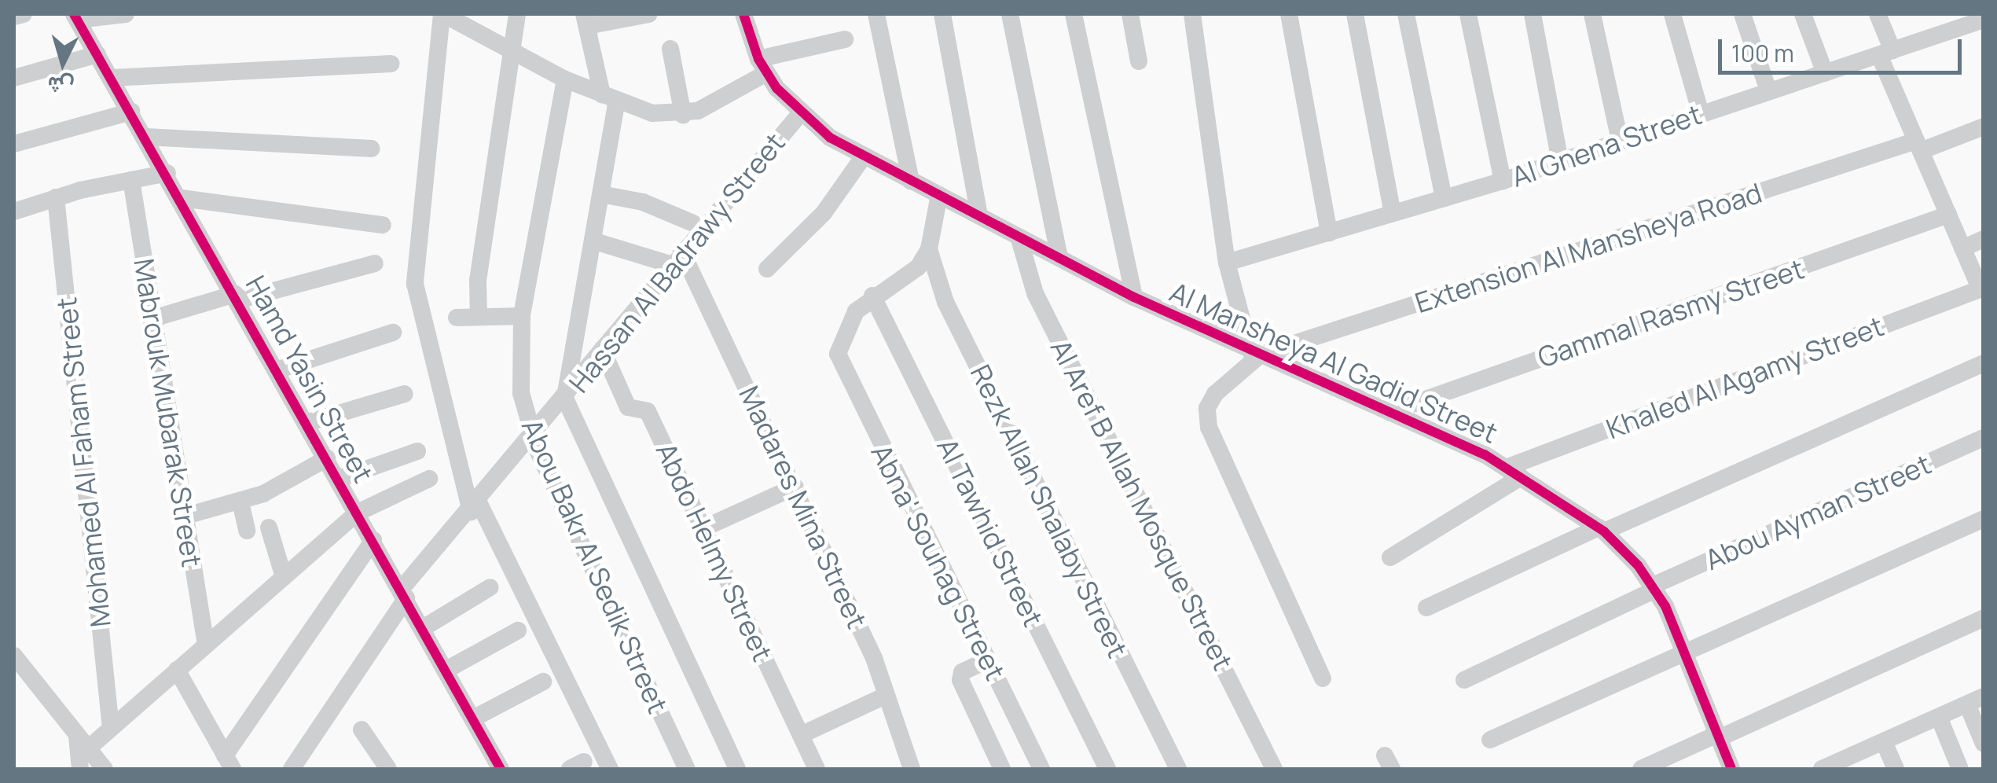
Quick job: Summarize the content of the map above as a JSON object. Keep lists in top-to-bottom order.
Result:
{
  "streets": {
    "street": [
      "Al Gnena Street",
      "Extension Al Mansheya Road",
      "Hassan Al Badrawy Street",
      "Gammal Rasmy Street",
      "Al Mansheya Al Gadid Street",
      "Khaled Al Agamy Street",
      "Hamd Yasin Street",
      "Mabrouk Mubarak Street",
      "Mohamed Al Faham Street",
      "Al Aref B Allah Mosque Street",
      "Madares Mina Street",
      "Rezk Allah Shalaby Street",
      "Abou Ayman Street",
      "Al Tawhid Street",
      "Abdo Helmy Street",
      "Abna' Souhag Street",
      "Abou Bakr Al Sedik Street"
    ]
  },
  "crossings": [
    ["Extension Al Mansheya Road", "Al Mansheya Al Gadid Street"],
    ["Hassan Al Badrawy Street", "Al Mansheya Al Gadid Street"],
    ["Hassan Al Badrawy Street", "Hamd Yasin Street"],
    ["Hassan Al Badrawy Street", "Madares Mina Street"],
    ["Hassan Al Badrawy Street", "Abdo Helmy Street"],
    ["Hassan Al Badrawy Street", "Abou Bakr Al Sedik Street"],
    ["Gammal Rasmy Street", "Al Mansheya Al Gadid Street"],
    ["Al Mansheya Al Gadid Street", "Khaled Al Agamy Street"],
    ["Al Mansheya Al Gadid Street", "Al Aref B Allah Mosque Street"],
    ["Al Mansheya Al Gadid Street", "Abou Ayman Street"],
    ["Al Tawhid Street", "Abna' Souhag Street"]
  ],
  "scale_bar": "100 m",
  "north": "bottom"
}
